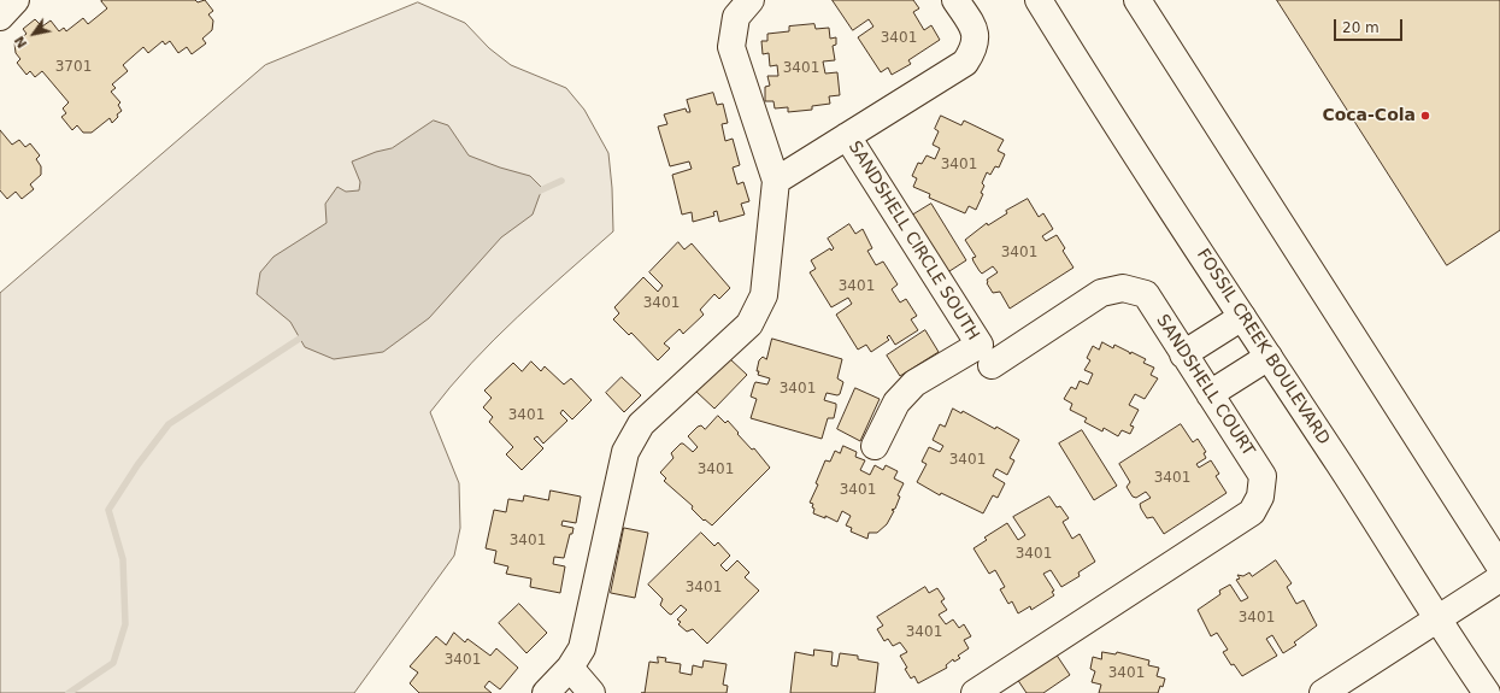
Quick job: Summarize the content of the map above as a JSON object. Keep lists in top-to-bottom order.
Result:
{
  "streets": {
    "main road": ["SANDSHELL CIRCLE SOUTH", "FOSSIL CREEK BOULEVARD", "SANDSHELL COURT"]
  },
  "crossings": [
    ["SANDSHELL CIRCLE SOUTH", "SANDSHELL COURT"]
  ],
  "places": ["Coca-Cola"],
  "house_numbers": [
    "3401",
    "3701",
    "3401",
    "3401",
    "3401",
    "3401",
    "3401",
    "3401",
    "3401",
    "3401",
    "3401",
    "3401",
    "3401",
    "3401",
    "3401",
    "3401",
    "3401",
    "3401",
    "3401",
    "3401"
  ],
  "scale_bar": "20 m",
  "north": "bottom left"
}
